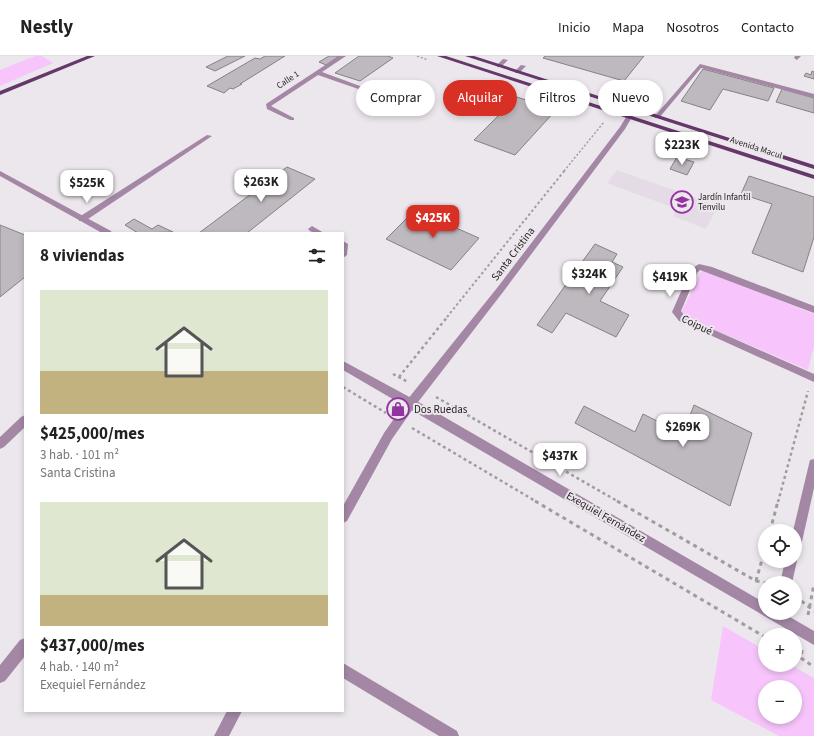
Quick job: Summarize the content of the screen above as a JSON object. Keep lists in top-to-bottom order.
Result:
{
  "streets": {
    "main road": ["Avenida Macul"],
    "street": [
      "Calle 1",
      "Santa Cristina",
      "Coipué",
      "Exequiel Fernández"
    ]
  },
  "crossings": [
    ["Santa Cristina", "Exequiel Fernández"]
  ],
  "places": {
    "school or university": ["Jardín Infantil Tenvilu"],
    "shop": ["Dos Ruedas"]
  },
  "page": {
    "header": "Nestly",
    "nav": [
      "Inicio",
      "Mapa",
      "Nosotros",
      "Contacto"
    ],
    "chip": [
      "Comprar",
      "Alquilar",
      "Filtros",
      "Nuevo"
    ],
    "price": [
      "$223K",
      "$263K",
      "$525K",
      "$425K",
      "$324K",
      "$419K",
      "$269K",
      "$437K"
    ],
    "heading": "8 viviendas",
    "list": [
      {
        "name": "$425,000/mes",
        "note": "3 hab. · 101 m² · Santa Cristina"
      },
      {
        "name": "$437,000/mes",
        "note": "4 hab. · 140 m² · Exequiel Fernández"
      }
    ],
    "map_buttons": ["+", "−"]
  }
}
